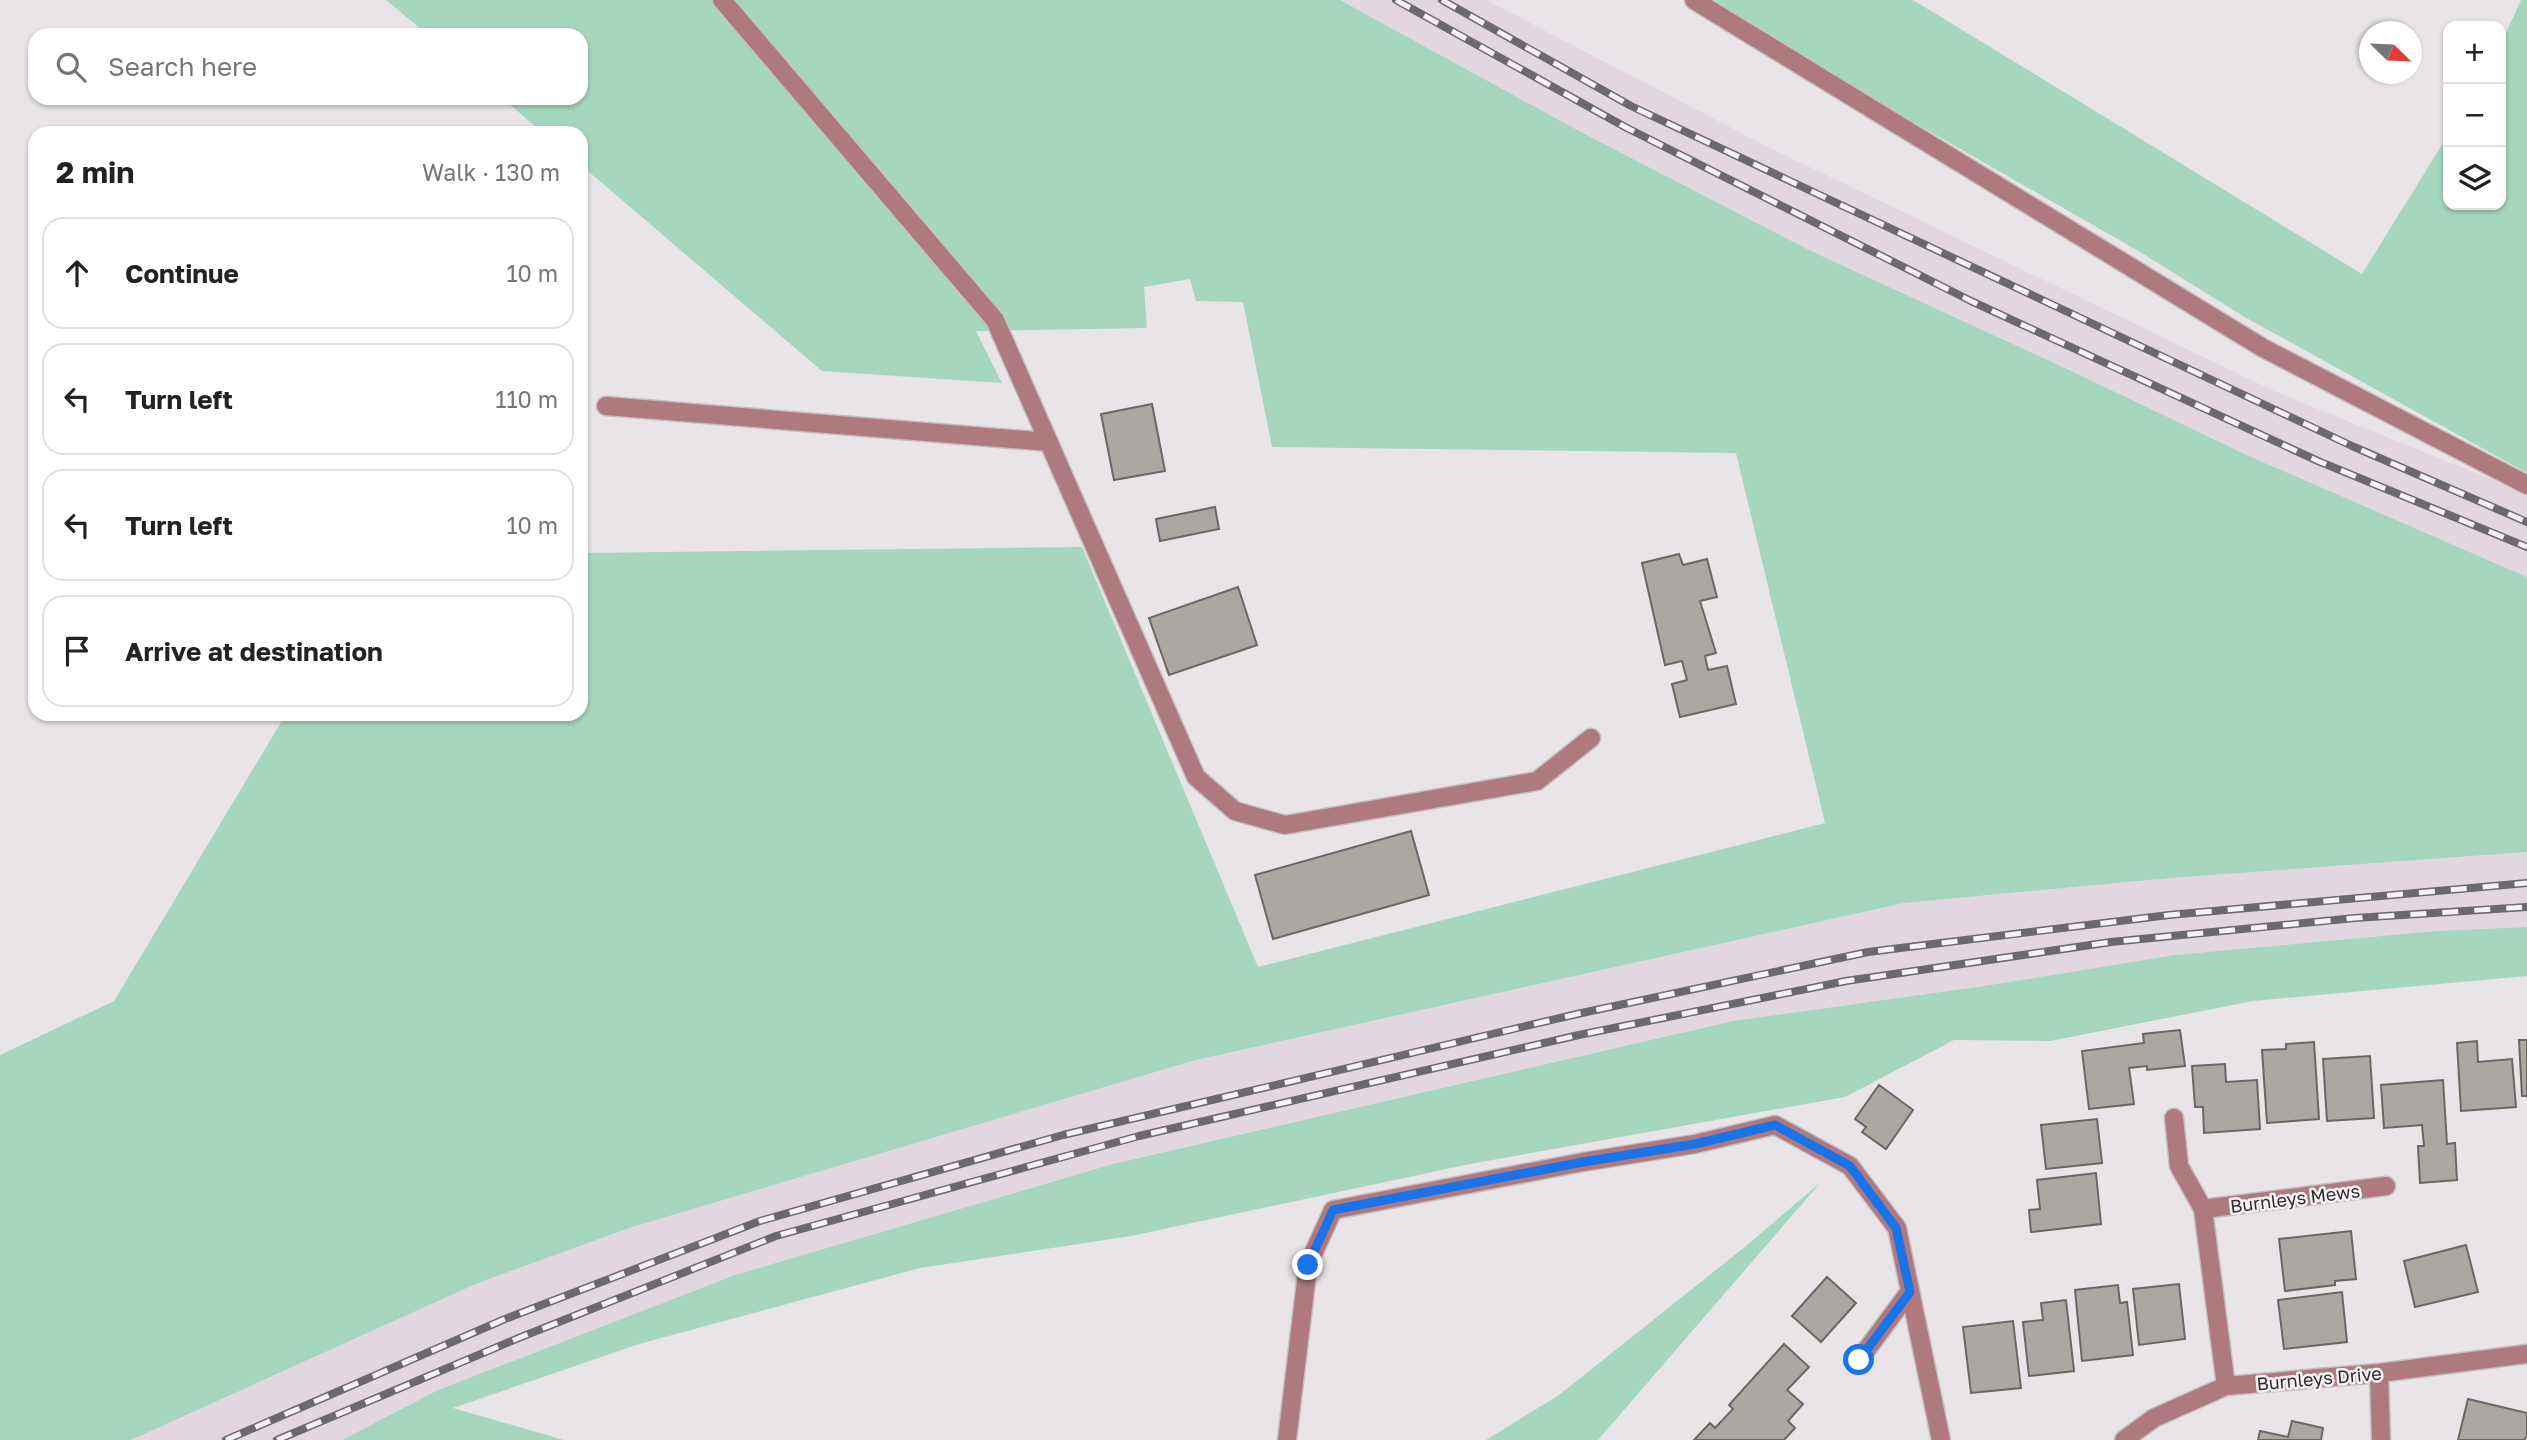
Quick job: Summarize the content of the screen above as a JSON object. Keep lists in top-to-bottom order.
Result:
{
  "streets": {
    "street": ["Burnleys Mews", "Burnleys Drive"]
  },
  "north": "bottom right",
  "page": {
    "map_buttons": ["+", "−"],
    "search": "Search here",
    "heading": ["2 min", "Walk · 130 m"],
    "list": [
      ["Continue", "10 m"],
      ["Turn left", "110 m"],
      ["Turn left", "10 m"],
      "Arrive at destination"
    ]
  }
}
